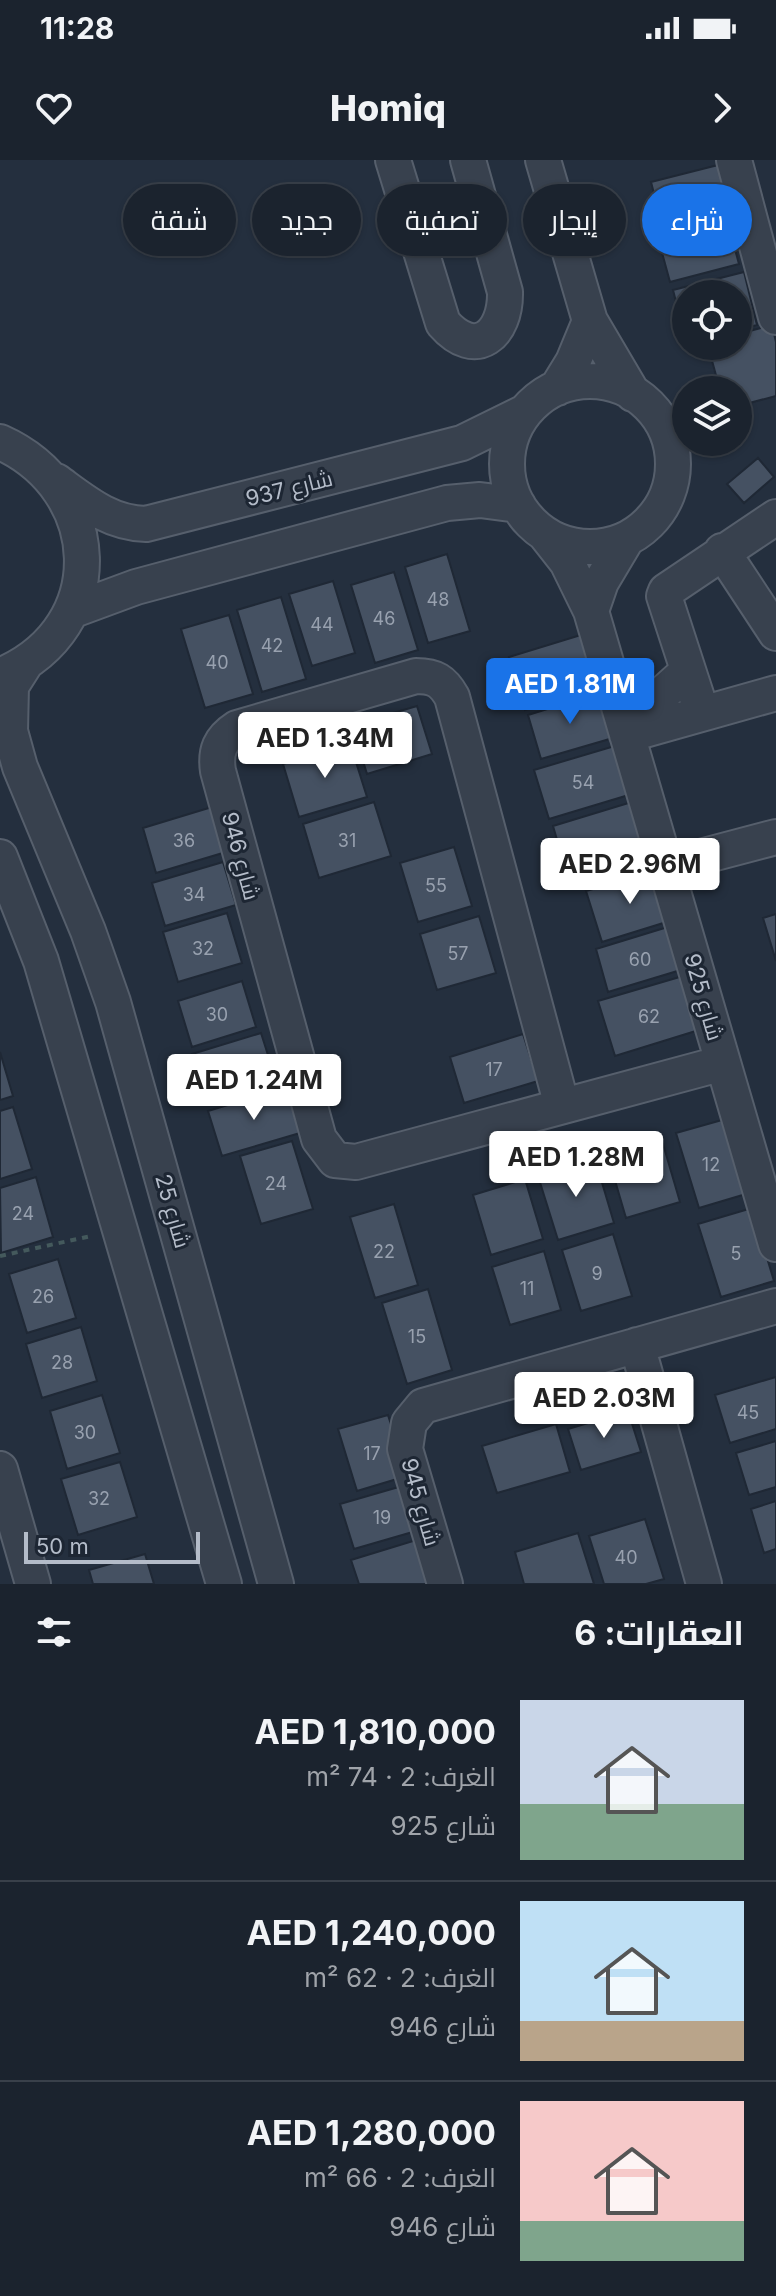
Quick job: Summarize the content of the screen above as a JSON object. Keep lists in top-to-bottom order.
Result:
{
  "streets": {
    "street": [
      "شارع 937",
      "شارع 946",
      "شارع 925",
      "شارع 25",
      "شارع 945"
    ]
  },
  "crossings": [
    ["شارع 937", "شارع 925"],
    ["شارع 946", "شارع 925"]
  ],
  "house_numbers": [
    "48",
    "46",
    "44",
    "42",
    "40",
    "54",
    "36",
    "31",
    "55",
    "34",
    "32",
    "57",
    "60",
    "30",
    "62",
    "17",
    "12",
    "24",
    "24",
    "22",
    "5",
    "9",
    "11",
    "26",
    "15",
    "28",
    "45",
    "30",
    "17",
    "32",
    "19",
    "40"
  ],
  "scale_bar": "50 m",
  "page": {
    "status": "11:28",
    "header": "Homiq",
    "chip": [
      "شراء",
      "إيجار",
      "تصفية",
      "جديد",
      "شقة"
    ],
    "price": [
      "AED 1.81M",
      "AED 1.34M",
      "AED 2.96M",
      "AED 1.24M",
      "AED 1.28M",
      "AED 2.03M"
    ],
    "scale": "50 m",
    "heading": "العقارات: 6",
    "list": [
      {
        "name": "AED 1,810,000",
        "note": "الغرف: 2 · 74 m² · شارع 925"
      },
      {
        "name": "AED 1,240,000",
        "note": "الغرف: 2 · 62 m² · شارع 946"
      },
      {
        "name": "AED 1,280,000",
        "note": "الغرف: 2 · 66 m² · شارع 946"
      }
    ]
  }
}
